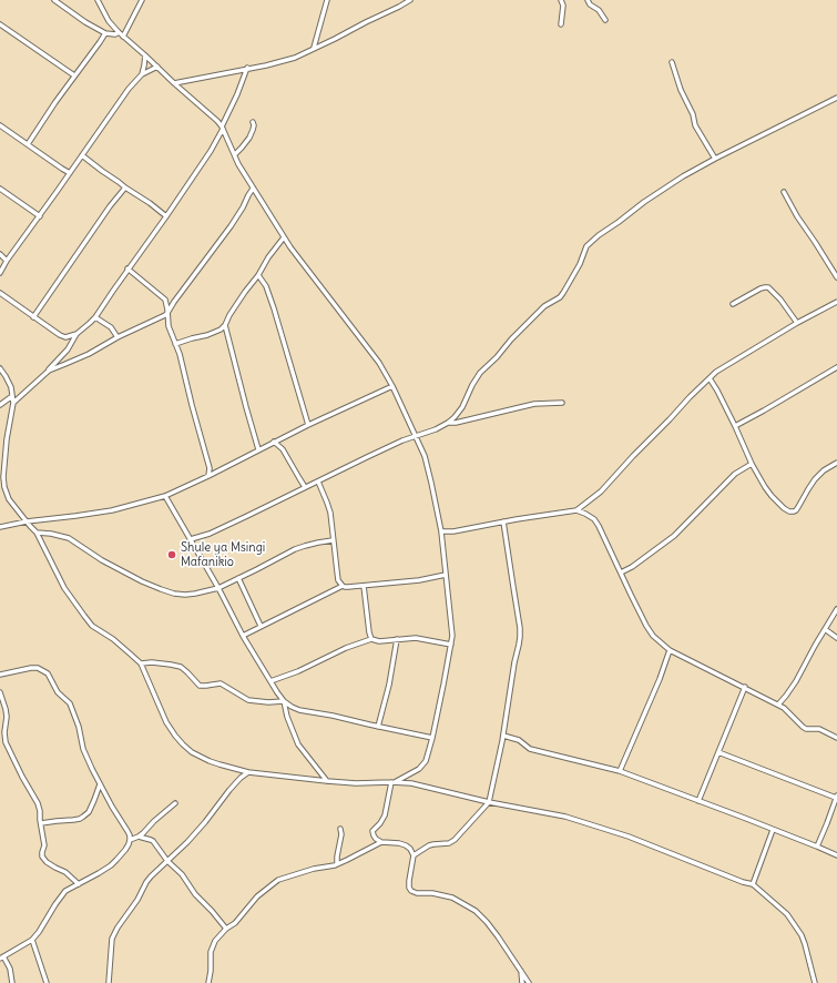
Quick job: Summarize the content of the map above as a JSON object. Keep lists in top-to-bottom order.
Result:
{
  "places": ["Shule ya Msingi Mafanikio"]
}
